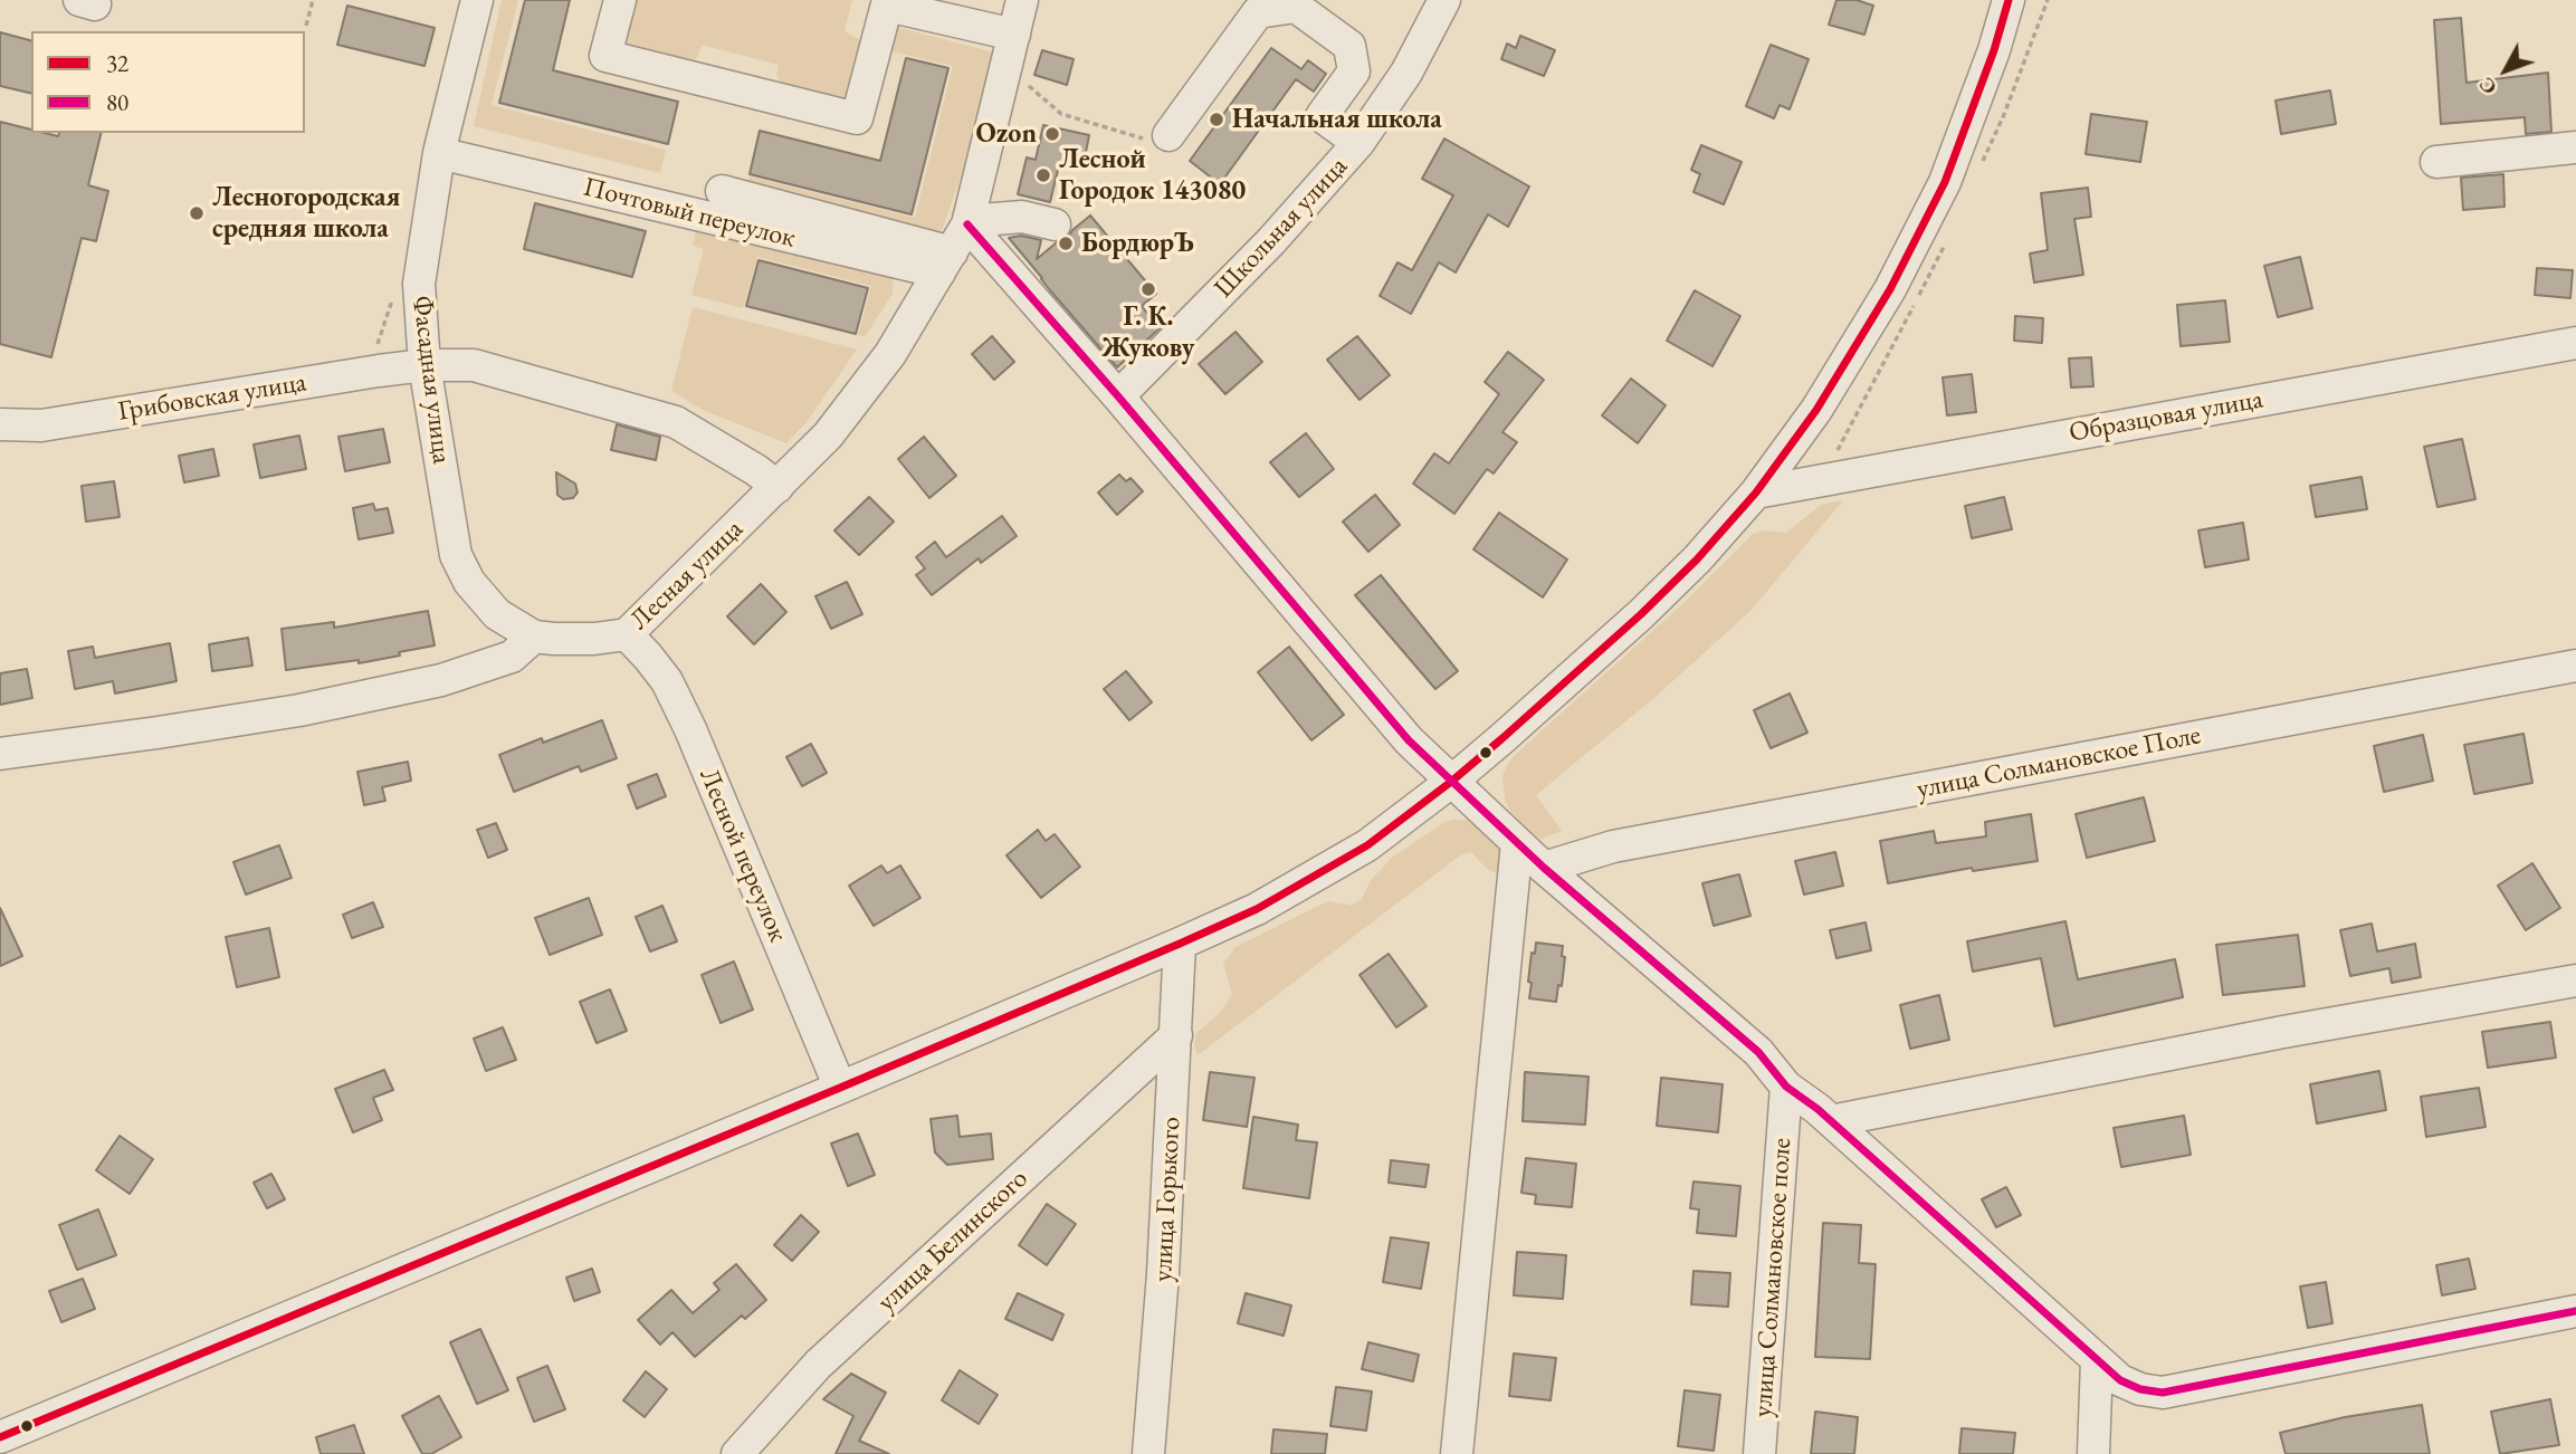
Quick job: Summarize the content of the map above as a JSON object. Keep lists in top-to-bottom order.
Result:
{
  "streets": {
    "street": [
      "Почтовый переулок",
      "Школьная улица",
      "Фасадная улица",
      "Грибовская улица",
      "Образцовая улица",
      "Лесная улица",
      "улица Солмановское Поле",
      "Лесной переулок",
      "улица Горького",
      "улица Белинского",
      "улица Солмановское поле"
    ]
  },
  "crossings": [
    ["Почтовый переулок", "Фасадная улица"],
    ["Почтовый переулок", "Лесная улица"],
    ["Фасадная улица", "Грибовская улица"],
    ["Фасадная улица", "Лесная улица"],
    ["Грибовская улица", "Лесная улица"],
    ["Лесная улица", "Лесной переулок"],
    ["улица Горького", "улица Белинского"]
  ],
  "places": [
    "Начальная школа",
    "Ozon",
    "Лесной Городок 143080",
    "Лесногородская средняя школа",
    "БордюрЪ",
    "Г. К. Жукову"
  ],
  "lines": ["transit line 32", "transit line 80"],
  "legend": ["32", "80"],
  "north": "bottom left"
}
